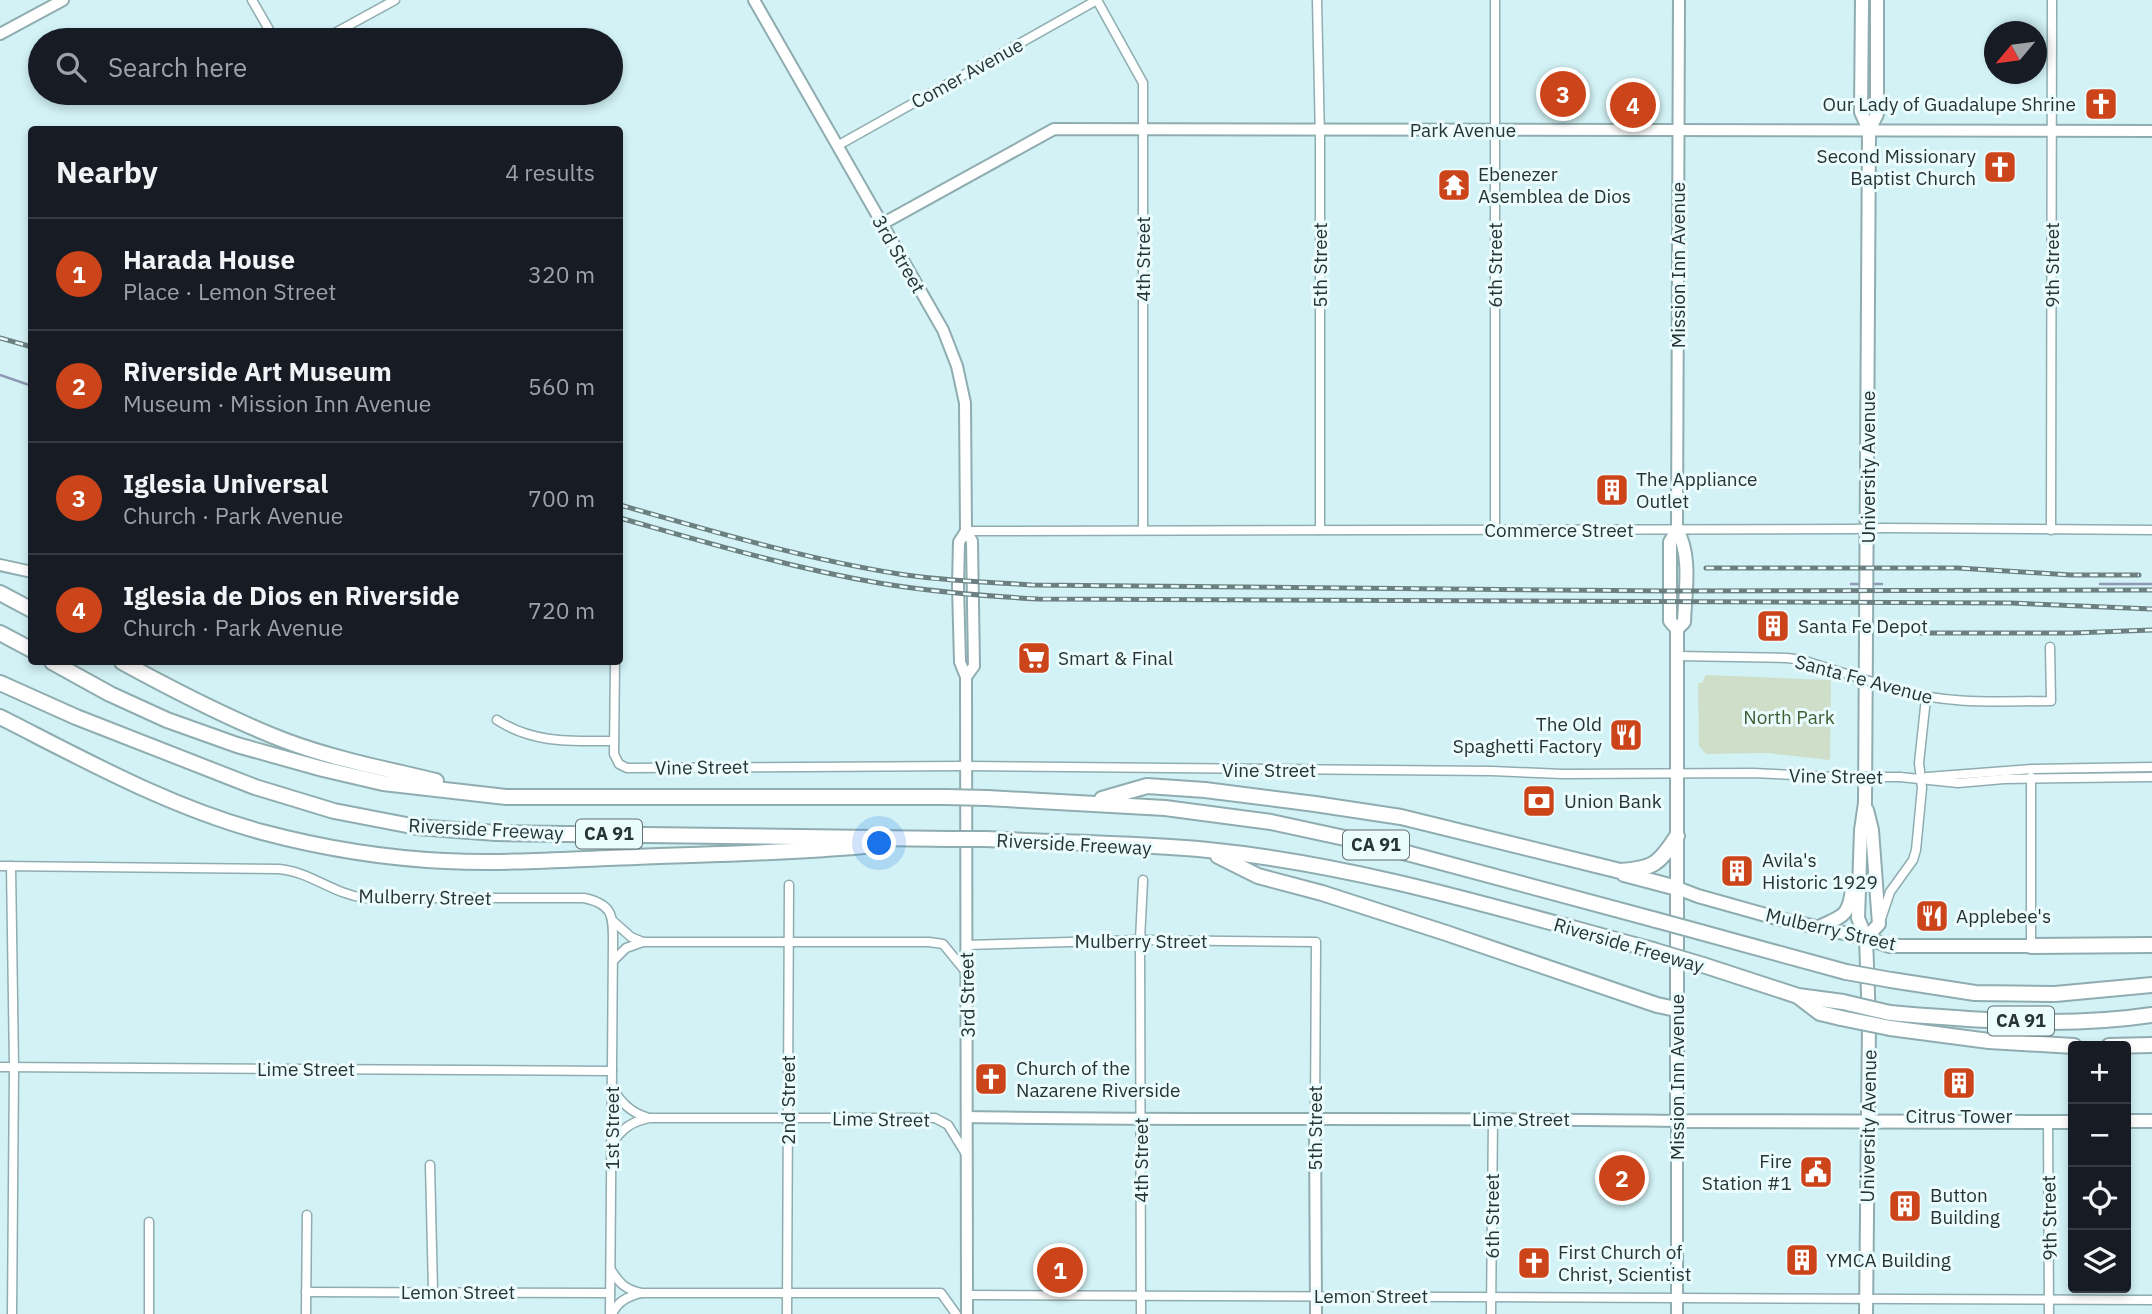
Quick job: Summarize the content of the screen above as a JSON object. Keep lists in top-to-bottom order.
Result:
{
  "streets": {
    "highway": ["Riverside Freeway", "CA 91"],
    "main road": [
      "Park Avenue",
      "3rd Street",
      "5th Street",
      "Mission Inn Avenue",
      "University Avenue",
      "Mulberry Street",
      "Lime Street"
    ],
    "street": [
      "Comer Avenue",
      "4th Street",
      "6th Street",
      "9th Street",
      "Commerce Street",
      "Santa Fe Avenue",
      "Vine Street",
      "2nd Street",
      "1st Street",
      "Lemon Street"
    ]
  },
  "crossings": [
    ["Comer Avenue", "3rd Street"],
    ["Comer Avenue", "4th Street"],
    ["Park Avenue", "3rd Street"],
    ["Park Avenue", "4th Street"],
    ["Park Avenue", "5th Street"],
    ["Park Avenue", "6th Street"],
    ["Park Avenue", "Mission Inn Avenue"],
    ["Park Avenue", "9th Street"],
    ["Park Avenue", "University Avenue"],
    ["3rd Street", "Commerce Street"],
    ["3rd Street", "Vine Street"],
    ["3rd Street", "Mulberry Street"],
    ["3rd Street", "Lime Street"],
    ["3rd Street", "Lemon Street"],
    ["4th Street", "Commerce Street"],
    ["4th Street", "Mulberry Street"],
    ["4th Street", "Lime Street"],
    ["4th Street", "Lemon Street"],
    ["5th Street", "Commerce Street"],
    ["5th Street", "Mulberry Street"],
    ["5th Street", "Lime Street"],
    ["5th Street", "Lemon Street"],
    ["6th Street", "Commerce Street"],
    ["6th Street", "Lime Street"],
    ["6th Street", "Lemon Street"],
    ["Mission Inn Avenue", "Commerce Street"],
    ["Mission Inn Avenue", "Santa Fe Avenue"],
    ["Mission Inn Avenue", "Vine Street"],
    ["Mission Inn Avenue", "Mulberry Street"],
    ["Mission Inn Avenue", "Lime Street"],
    ["Mission Inn Avenue", "Lemon Street"],
    ["9th Street", "Commerce Street"],
    ["9th Street", "Lime Street"],
    ["9th Street", "Lemon Street"],
    ["University Avenue", "Mulberry Street"],
    ["University Avenue", "Lime Street"],
    ["University Avenue", "Lemon Street"],
    ["Mulberry Street", "1st Street"],
    ["Lime Street", "2nd Street"],
    ["Lime Street", "1st Street"],
    ["1st Street", "Lemon Street"]
  ],
  "parks": ["North Park"],
  "places": {
    "church": [
      "Our Lady of Guadalupe Shrine",
      "Second Missionary Baptist Church",
      "Church of the Nazarene Riverside",
      "First Church of Christ, Scientist"
    ],
    "temple": ["Ebenezer Asemblea de Dios"],
    "building": [
      "The Appliance Outlet",
      "Santa Fe Depot",
      "Avila's Historic 1929",
      "Citrus Tower",
      "Button Building",
      "YMCA Building"
    ],
    "supermarket": ["Smart & Final"],
    "restaurant": ["The Old Spaghetti Factory", "Applebee's"],
    "bank": ["Union Bank"],
    "public building": ["Fire Station #1"]
  },
  "north": "bottom left",
  "page": {
    "search": "Search here",
    "pins": [
      "3",
      "4",
      "2",
      "1"
    ],
    "heading": ["Nearby", "4 results"],
    "list": [
      {
        "mark": "1",
        "name": "Harada House",
        "note": "Place · Lemon Street",
        "value": "320 m"
      },
      {
        "mark": "2",
        "name": "Riverside Art Museum",
        "note": "Museum · Mission Inn Avenue",
        "value": "560 m"
      },
      {
        "mark": "3",
        "name": "Iglesia Universal",
        "note": "Church · Park Avenue",
        "value": "700 m"
      },
      {
        "mark": "4",
        "name": "Iglesia de Dios en Riverside",
        "note": "Church · Park Avenue",
        "value": "720 m"
      }
    ],
    "map_buttons": ["+", "−"]
  }
}
